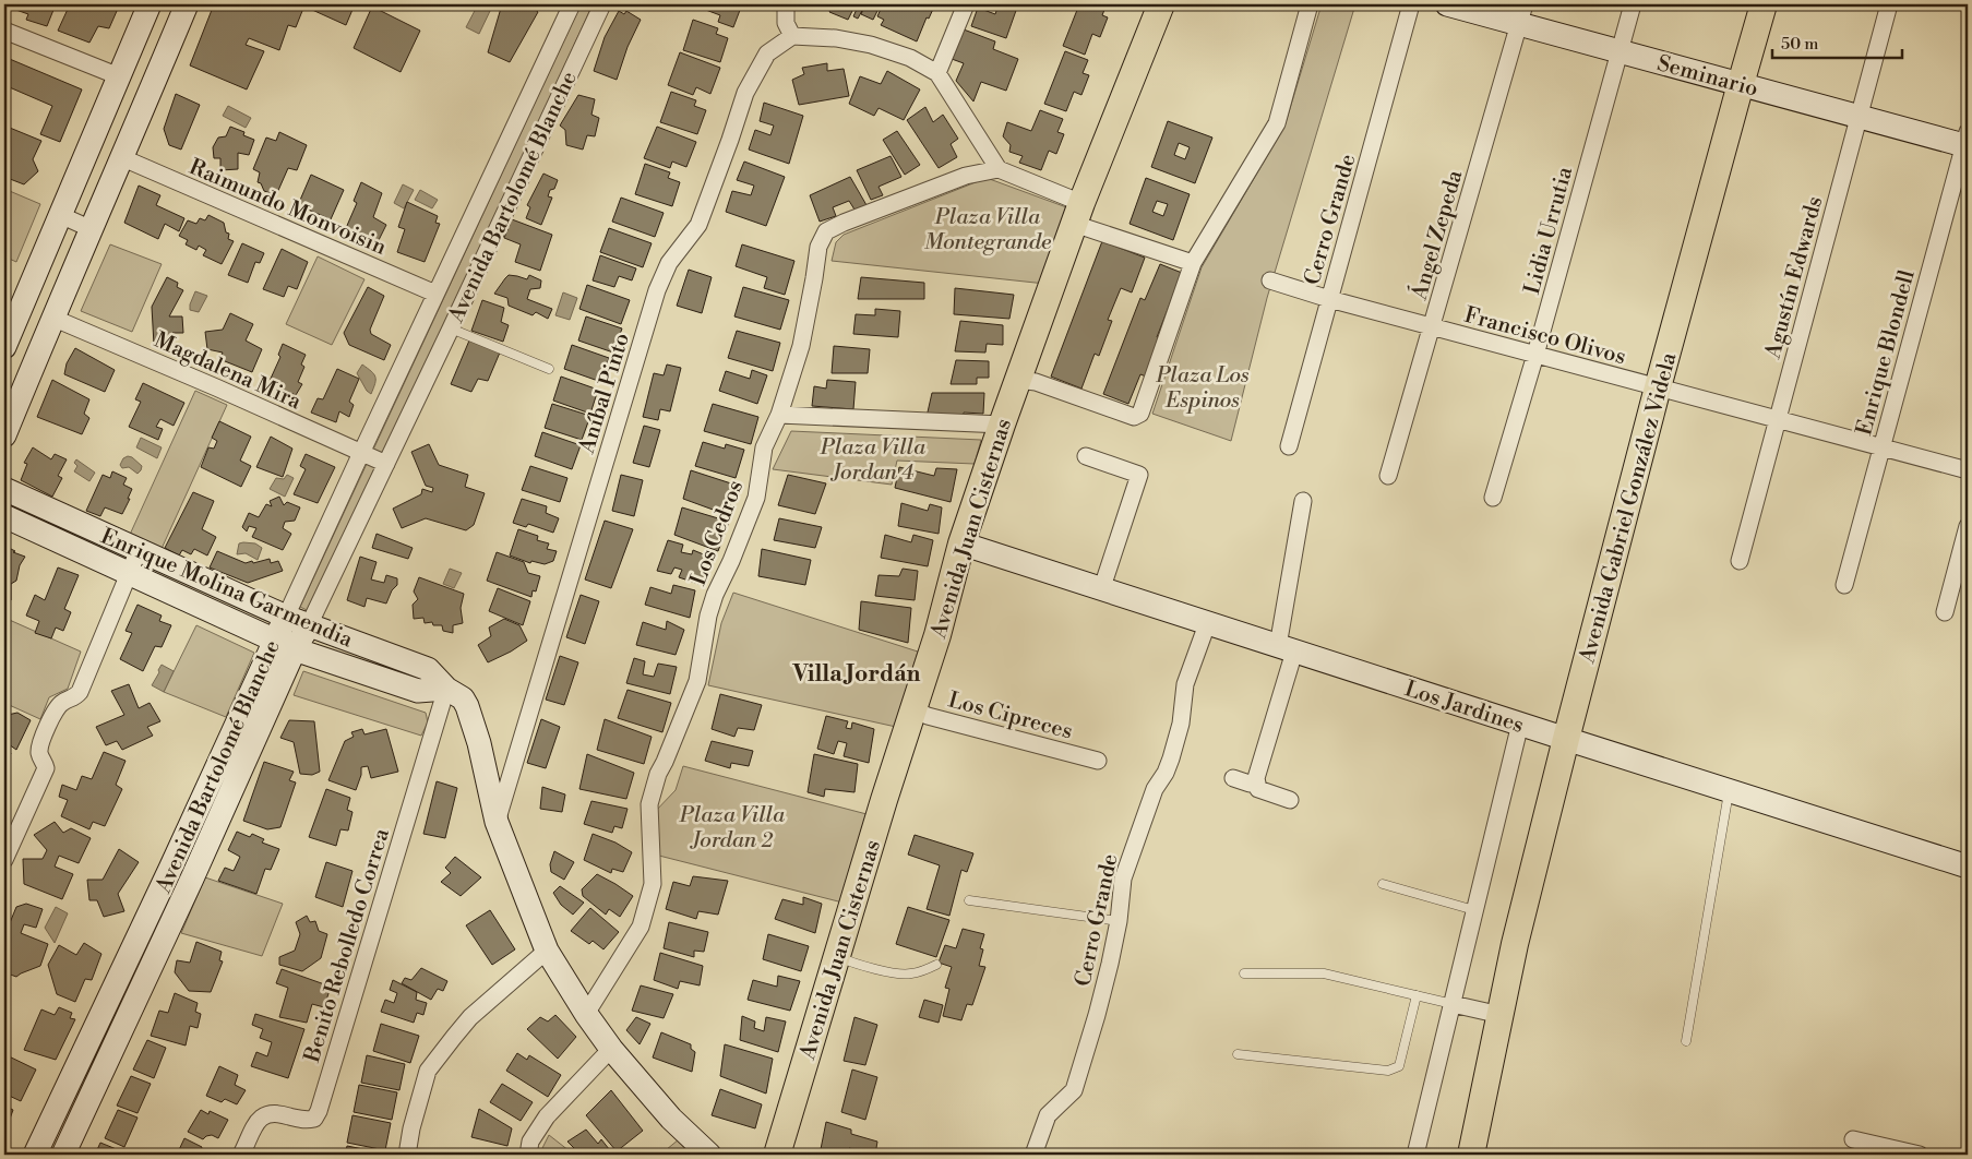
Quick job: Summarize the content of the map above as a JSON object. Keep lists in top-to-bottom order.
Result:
{
  "streets": {
    "main road": ["Avenida Gabriel González Videla", "Avenida Juan Cisternas"],
    "street": [
      "Seminario",
      "Avenida Bartolomé Blanche",
      "Raimundo Monvoisin",
      "Cerro Grande",
      "Lidia Urrutia",
      "Ángel Zepeda",
      "Agustín Edwards",
      "Francisco Olivos",
      "Enrique Blondell",
      "Magdalena Mira",
      "Aníbal Pinto",
      "Los Cedros",
      "Enrique Molina Garmendia",
      "Los Jardines",
      "Los Cipreces",
      "Benito Rebolledo Correa"
    ]
  },
  "crossings": [
    ["Seminario", "Lidia Urrutia"],
    ["Seminario", "Ángel Zepeda"],
    ["Seminario", "Agustín Edwards"],
    ["Seminario", "Enrique Blondell"],
    ["Seminario", "Avenida Gabriel González Videla"],
    ["Avenida Bartolomé Blanche", "Raimundo Monvoisin"],
    ["Avenida Bartolomé Blanche", "Magdalena Mira"],
    ["Avenida Bartolomé Blanche", "Enrique Molina Garmendia"],
    ["Cerro Grande", "Francisco Olivos"],
    ["Cerro Grande", "Los Jardines"],
    ["Lidia Urrutia", "Francisco Olivos"],
    ["Ángel Zepeda", "Francisco Olivos"],
    ["Agustín Edwards", "Francisco Olivos"],
    ["Francisco Olivos", "Enrique Blondell"],
    ["Francisco Olivos", "Avenida Gabriel González Videla"],
    ["Aníbal Pinto", "Enrique Molina Garmendia"],
    ["Avenida Gabriel González Videla", "Los Jardines"],
    ["Avenida Juan Cisternas", "Los Jardines"],
    ["Avenida Juan Cisternas", "Los Cipreces"],
    ["Los Cedros", "Enrique Molina Garmendia"],
    ["Enrique Molina Garmendia", "Benito Rebolledo Correa"]
  ],
  "districts": ["Villa Jordán"],
  "parks": [
    "Plaza Villa Montegrande",
    "Plaza Los Espinos",
    "Plaza Villa Jordan 4",
    "Plaza Villa Jordan 2"
  ],
  "scale_bar": "50 m"
}
